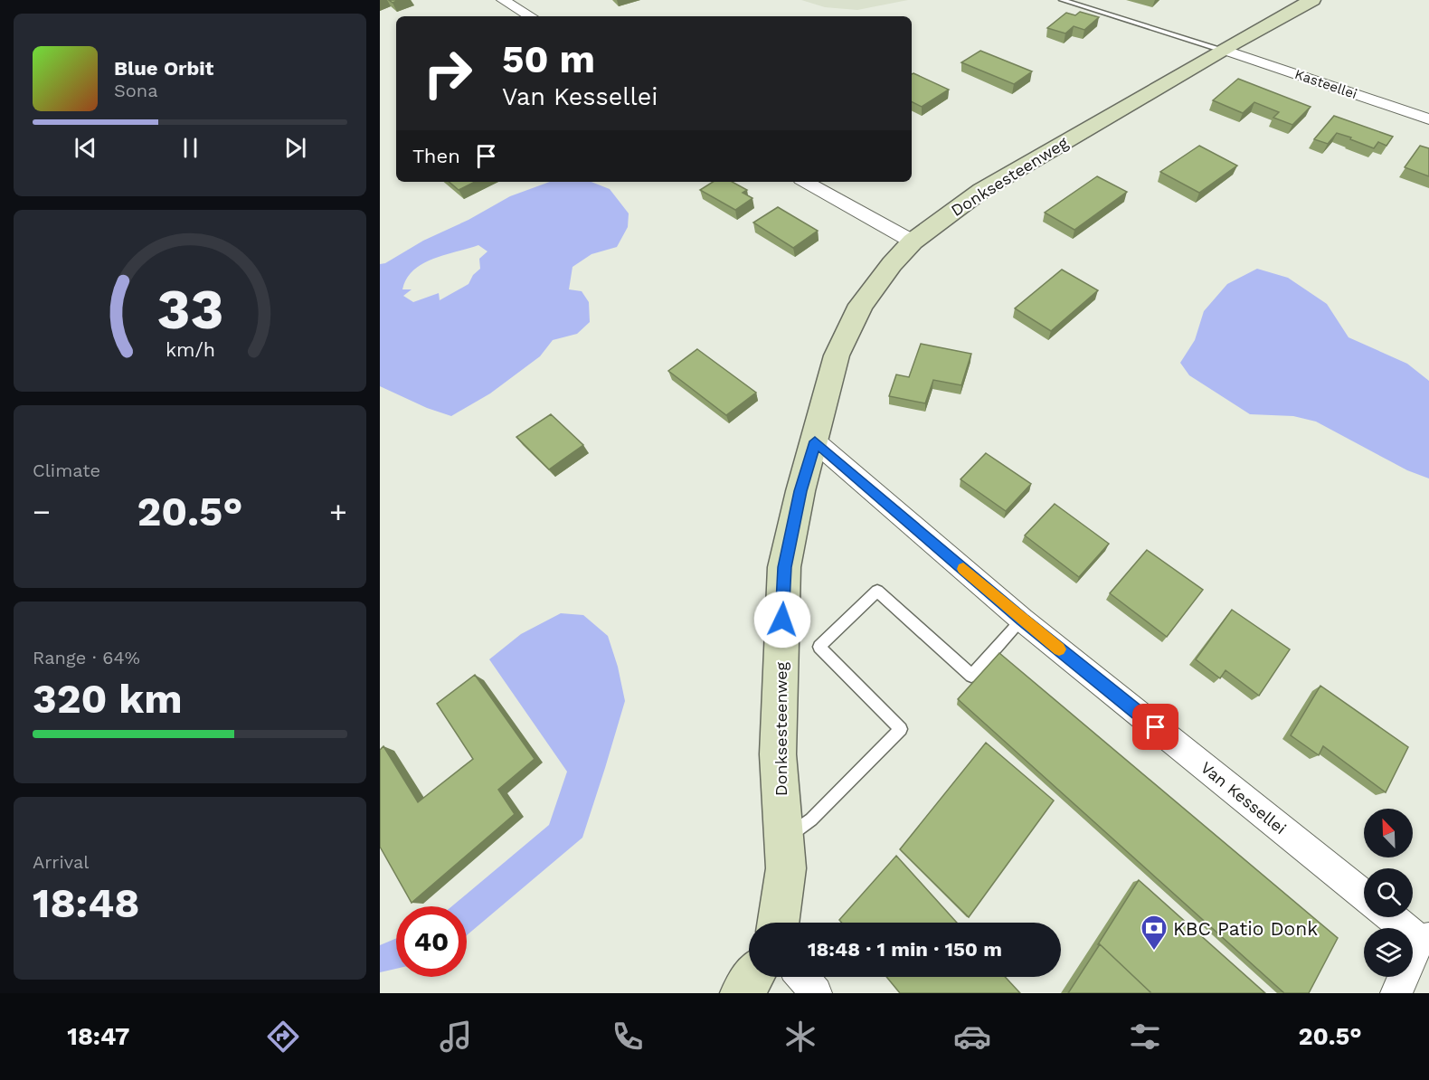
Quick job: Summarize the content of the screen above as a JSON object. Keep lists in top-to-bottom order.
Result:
{
  "streets": {
    "street": ["Kasteellei", "Donksesteenweg", "Van Kessellei"]
  },
  "crossings": [
    ["Kasteellei", "Donksesteenweg"],
    ["Donksesteenweg", "Van Kessellei"]
  ],
  "places": {
    "bank": ["KBC Patio Donk"]
  },
  "north": "top left",
  "page": {
    "turn": ["50 m", "Van Kessellei"],
    "song": ["Blue Orbit", "Sona"],
    "then": "Then",
    "tile": [
      "Climate",
      ["Range · 64%", "320 km"],
      ["Arrival", "18:48"]
    ],
    "heat": ["−", "20.5°", "+"],
    "limit": "40",
    "trip": "18:48 · 1 min · 150 m",
    "tabs": ["18:47", "20.5°"],
    "gauge": ["33", "km/h"]
  }
}
